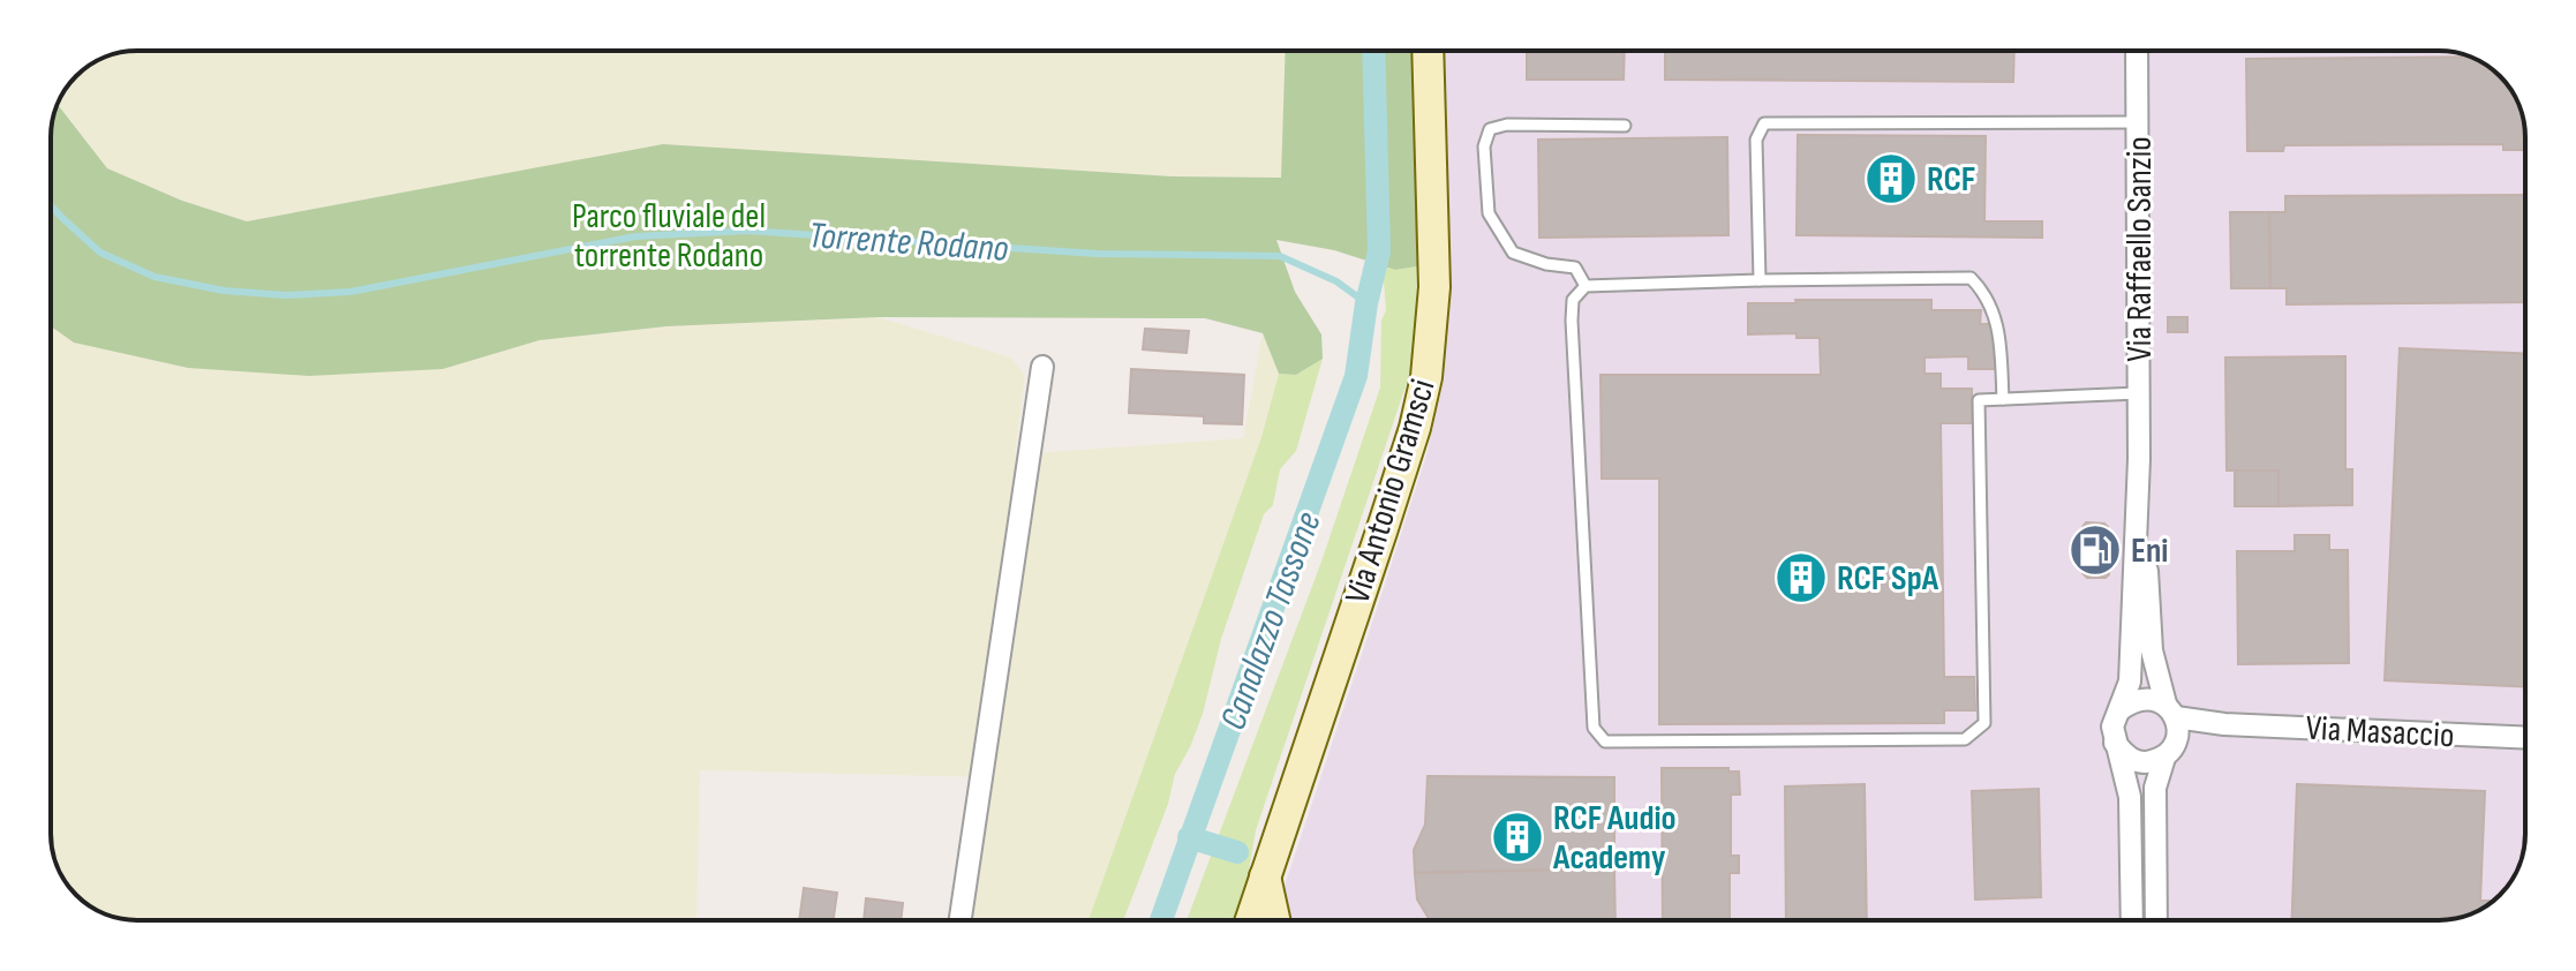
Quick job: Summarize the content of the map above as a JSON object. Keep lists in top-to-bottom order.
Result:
{
  "streets": {
    "street": ["Via Raffaello Sanzio", "Via Antonio Gramsci", "Via Masaccio"]
  },
  "water": ["Torrente Rodano", "Canalazzo Tassone"],
  "parks": ["Parco fluviale del torrente Rodano"],
  "places": {
    "building": ["RCF", "RCF SpA", "RCF Audio Academy"],
    "fuel station": ["Eni"]
  }
}
